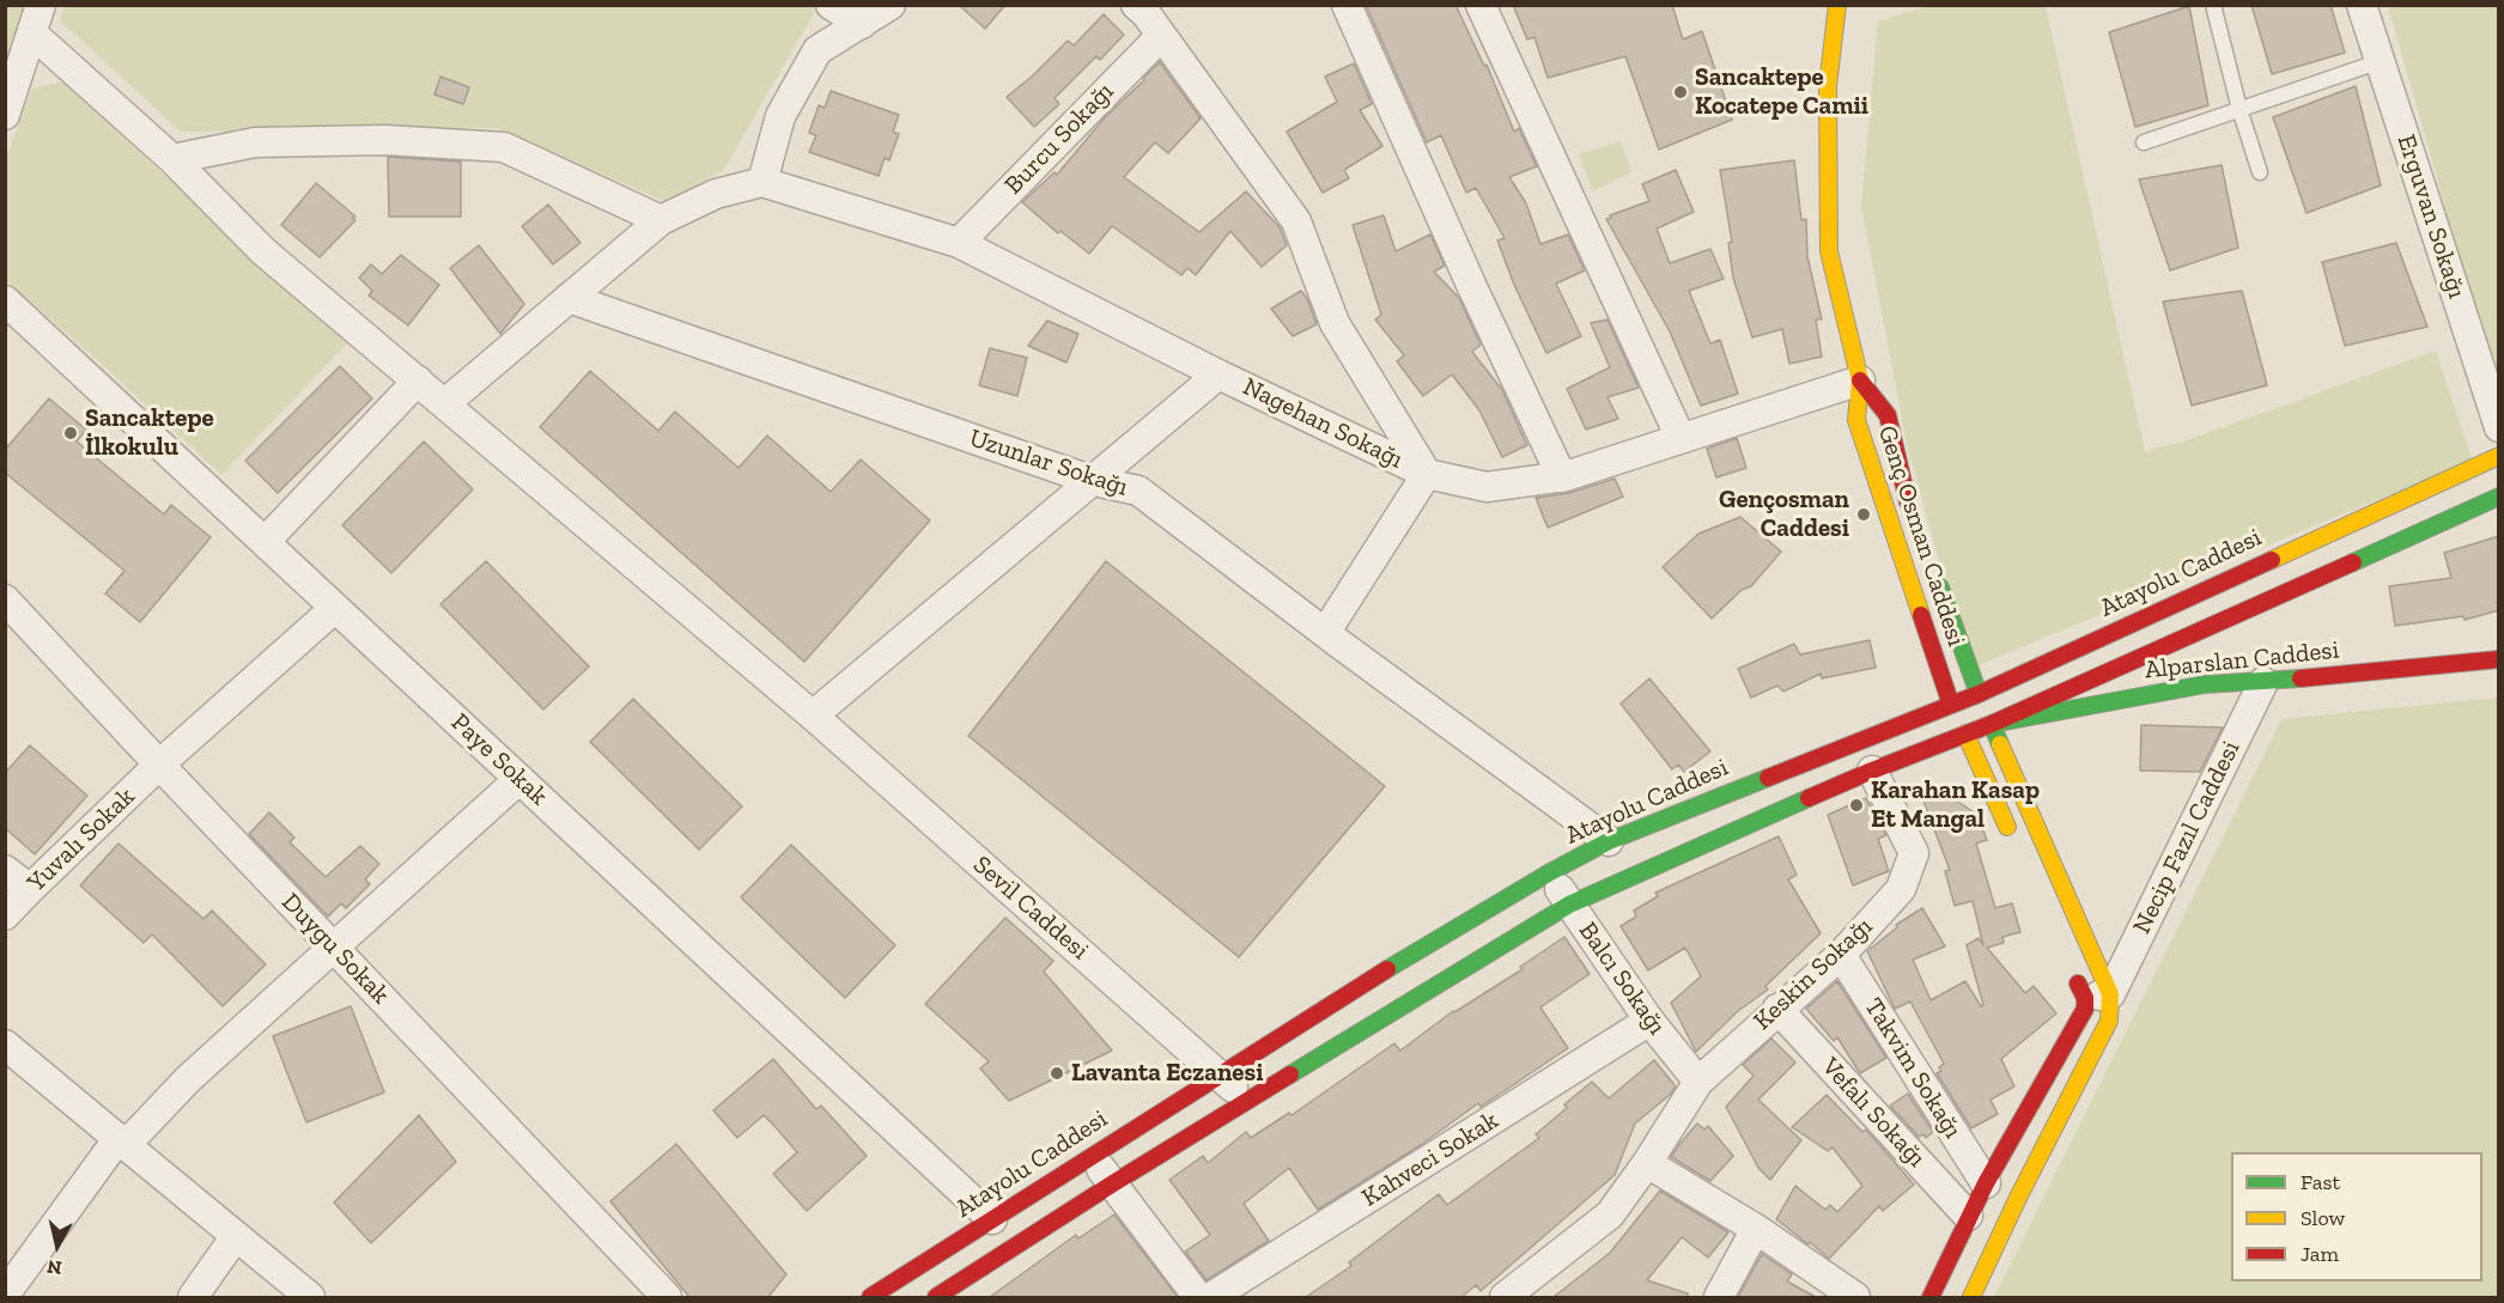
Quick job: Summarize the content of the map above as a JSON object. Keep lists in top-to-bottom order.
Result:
{
  "streets": {
    "main road": [
      "Genç Osman Caddesi",
      "Atayolu Caddesi",
      "Alparslan Caddesi",
      "Necip Fazıl Caddesi"
    ],
    "street": [
      "Burcu Sokağı",
      "Erguvan Sokağı",
      "Nagehan Sokağı",
      "Uzunlar Sokağı",
      "Paye Sokak",
      "Yuvalı Sokak",
      "Sevil Caddesi",
      "Duygu Sokak",
      "Keskin Sokağı",
      "Balcı Sokağı",
      "Takvim Sokağı",
      "Vefalı Sokağı",
      "Kahveci Sokak"
    ]
  },
  "crossings": [
    ["Burcu Sokağı", "Nagehan Sokağı"],
    ["Nagehan Sokağı", "Genç Osman Caddesi"],
    ["Uzunlar Sokağı", "Atayolu Caddesi"],
    ["Genç Osman Caddesi", "Atayolu Caddesi"],
    ["Genç Osman Caddesi", "Alparslan Caddesi"],
    ["Atayolu Caddesi", "Paye Sokak"],
    ["Atayolu Caddesi", "Sevil Caddesi"],
    ["Atayolu Caddesi", "Balcı Sokağı"],
    ["Alparslan Caddesi", "Necip Fazıl Caddesi"],
    ["Paye Sokak", "Yuvalı Sokak"],
    ["Necip Fazıl Caddesi", "Takvim Sokağı"],
    ["Necip Fazıl Caddesi", "Vefalı Sokağı"],
    ["Yuvalı Sokak", "Duygu Sokak"],
    ["Keskin Sokağı", "Balcı Sokağı"],
    ["Keskin Sokağı", "Takvim Sokağı"],
    ["Keskin Sokağı", "Vefalı Sokağı"],
    ["Balcı Sokağı", "Kahveci Sokak"]
  ],
  "places": [
    "Sancaktepe Kocatepe Camii",
    "Sancaktepe İlkokulu",
    "Gençosman Caddesi",
    "Karahan Kasap Et Mangal",
    "Lavanta Eczanesi"
  ],
  "legend": ["Fast", "Slow", "Jam"],
  "north": "bottom"
}
